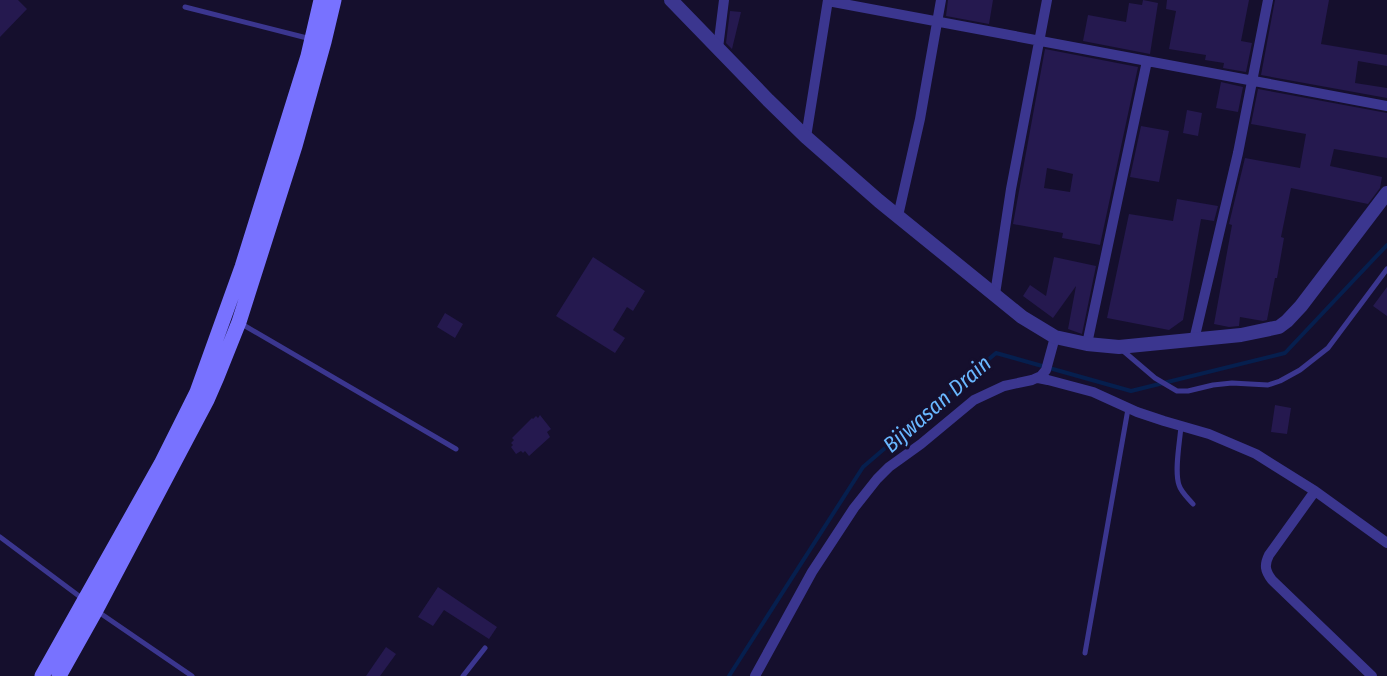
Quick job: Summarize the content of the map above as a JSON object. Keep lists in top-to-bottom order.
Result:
{
  "water": ["Bijwasan Drain"]
}
